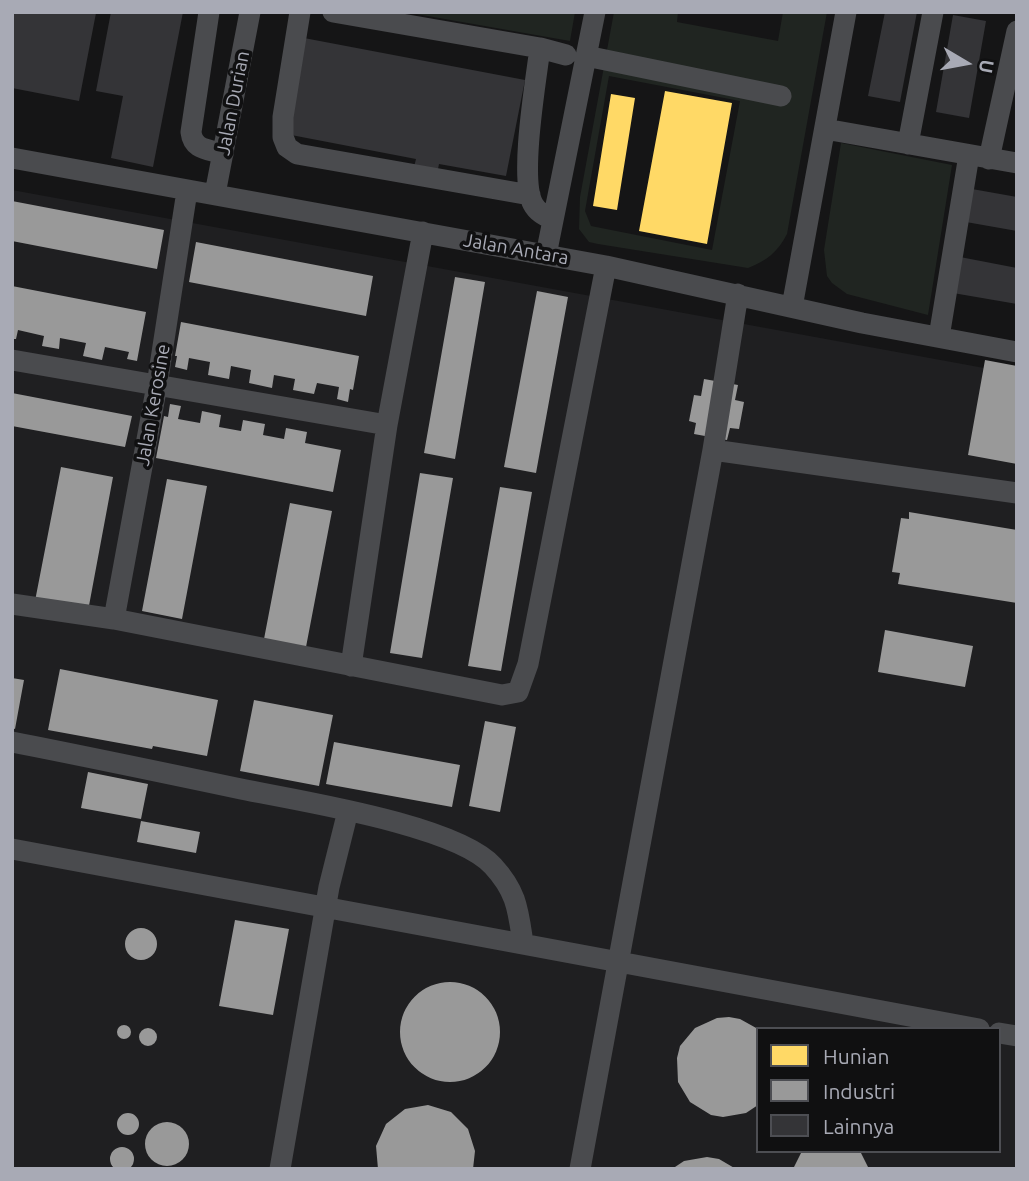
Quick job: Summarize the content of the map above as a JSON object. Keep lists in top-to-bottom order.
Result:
{
  "streets": {
    "street": ["Jalan Durian", "Jalan Antara", "Jalan Kerosine"]
  },
  "crossings": [
    ["Jalan Durian", "Jalan Antara"],
    ["Jalan Antara", "Jalan Kerosine"]
  ],
  "legend": ["Hunian", "Industri", "Lainnya"],
  "north": "right"
}
